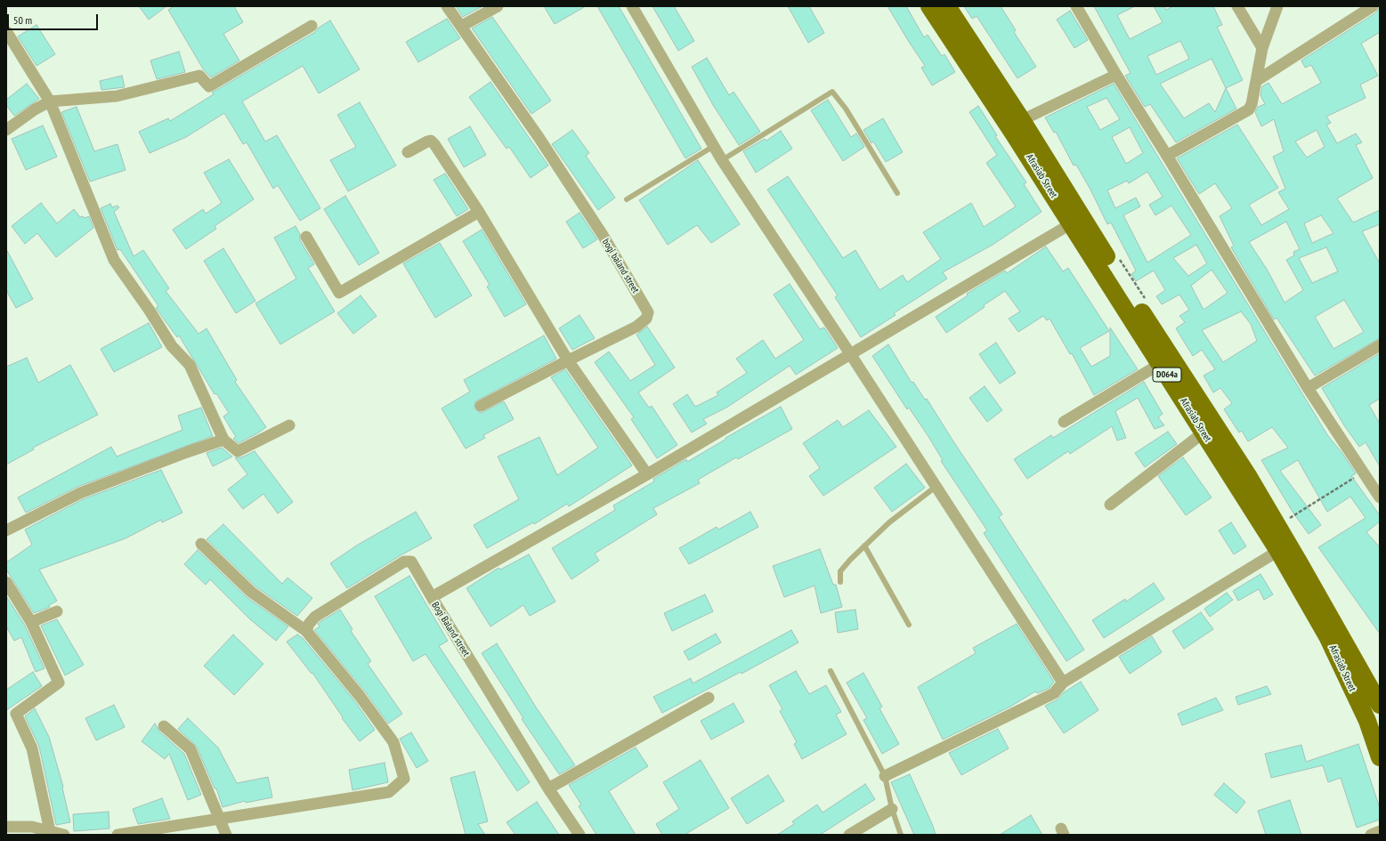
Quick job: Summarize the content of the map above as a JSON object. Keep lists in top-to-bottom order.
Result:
{
  "streets": {
    "main road": ["Afrasiab Street", "D064a"],
    "street": ["bogi baland street", "Bogi Baland street"]
  },
  "crossings": [
    ["Afrasiab Street", "Bogi Baland street"]
  ],
  "scale_bar": "50 m"
}
